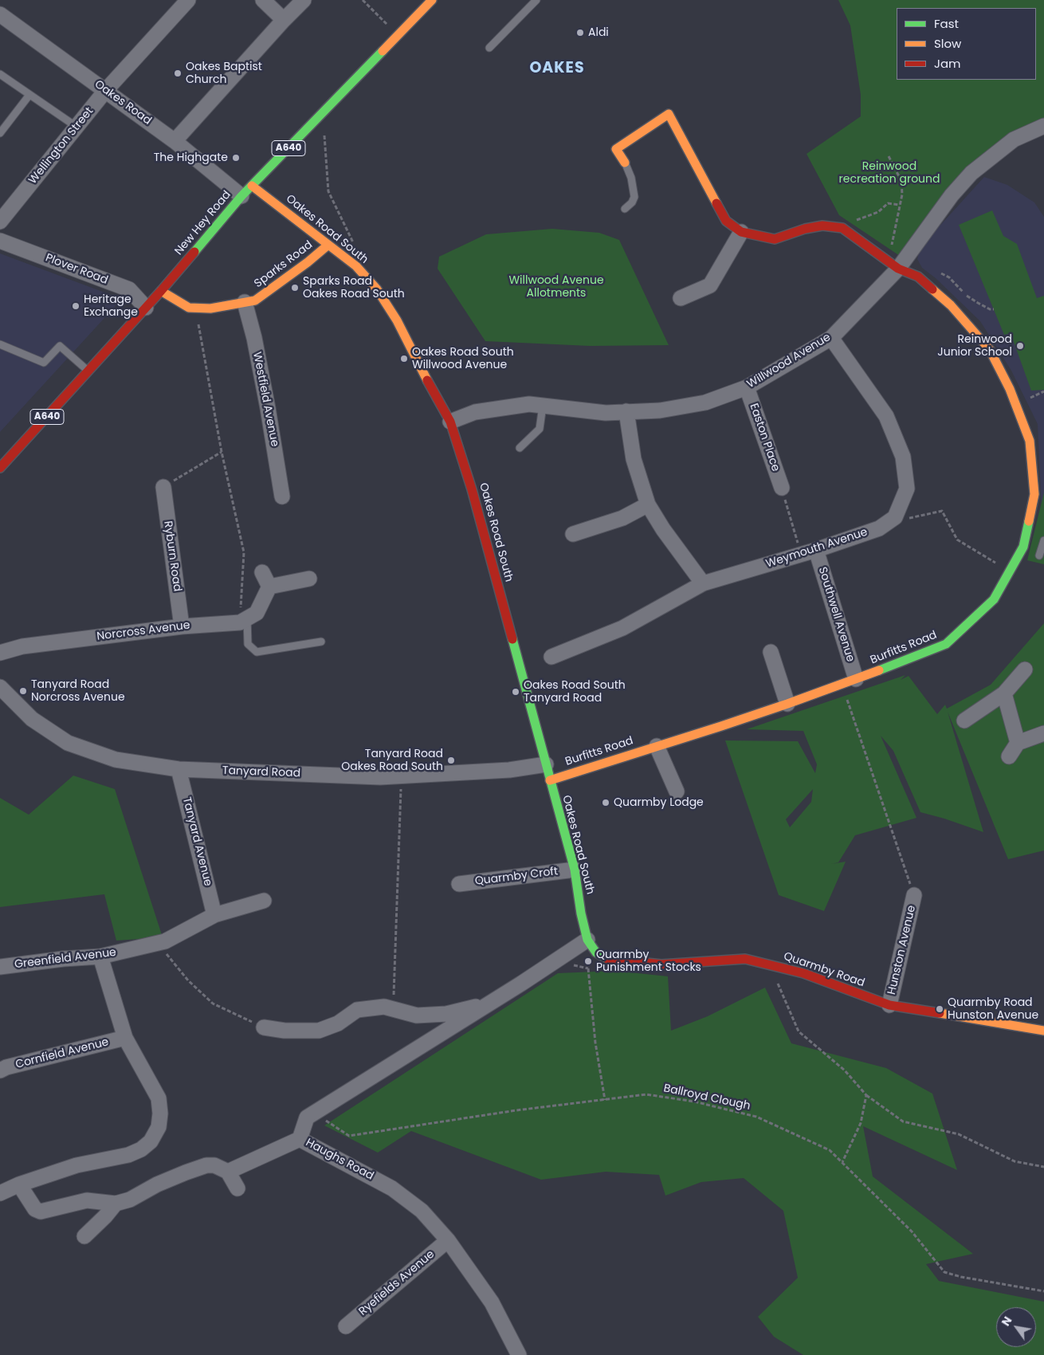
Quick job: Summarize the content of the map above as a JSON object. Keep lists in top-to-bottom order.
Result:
{
  "streets": {
    "main road": [
      "A640",
      "New Hey Road",
      "Oakes Road South",
      "Sparks Road",
      "Burfitts Road",
      "Quarmby Road"
    ],
    "street": [
      "Oakes Road",
      "Wellington Street",
      "Plover Road",
      "Willwood Avenue",
      "Westfield Avenue",
      "Easton Place",
      "Weymouth Avenue",
      "Ryburn Road",
      "Southwell Avenue",
      "Norcross Avenue",
      "Tanyard Road",
      "Tanyard Avenue",
      "Quarmby Croft",
      "Hunston Avenue",
      "Greenfield Avenue",
      "Cornfield Avenue",
      "Haughs Road",
      "Ryefields Avenue"
    ],
    "path": ["Ballroyd Clough"]
  },
  "crossings": [
    ["Oakes Road", "Wellington Street"],
    ["Oakes Road", "New Hey Road"],
    ["Oakes Road", "Oakes Road South"],
    ["New Hey Road", "Oakes Road South"],
    ["New Hey Road", "Sparks Road"],
    ["New Hey Road", "Plover Road"],
    ["Oakes Road South", "Sparks Road"],
    ["Oakes Road South", "Willwood Avenue"],
    ["Oakes Road South", "Burfitts Road"],
    ["Oakes Road South", "Tanyard Road"],
    ["Oakes Road South", "Quarmby Croft"],
    ["Oakes Road South", "Quarmby Road"],
    ["Oakes Road South", "Haughs Road"],
    ["Sparks Road", "Westfield Avenue"],
    ["Willwood Avenue", "Easton Place"],
    ["Willwood Avenue", "Weymouth Avenue"],
    ["Willwood Avenue", "Burfitts Road"],
    ["Weymouth Avenue", "Southwell Avenue"],
    ["Ryburn Road", "Norcross Avenue"],
    ["Southwell Avenue", "Burfitts Road"],
    ["Tanyard Road", "Tanyard Avenue"],
    ["Tanyard Avenue", "Greenfield Avenue"],
    ["Hunston Avenue", "Quarmby Road"],
    ["Ballroyd Clough", "Haughs Road"],
    ["Haughs Road", "Ryefields Avenue"]
  ],
  "districts": ["OAKES"],
  "parks": ["Reinwood recreation ground", "Willwood Avenue Allotments"],
  "places": [
    "Aldi",
    "Oakes Baptist Church",
    "The Highgate",
    "Sparks Road Oakes Road South",
    "Heritage Exchange",
    "Reinwood Junior School",
    "Oakes Road South Willwood Avenue",
    "Tanyard Road Norcross Avenue",
    "Oakes Road South Tanyard Road",
    "Tanyard Road Oakes Road South",
    "Quarmby Lodge",
    "Quarmby Punishment Stocks",
    "Quarmby Road Hunston Avenue"
  ],
  "legend": ["Fast", "Slow", "Jam"],
  "north": "top left"
}
